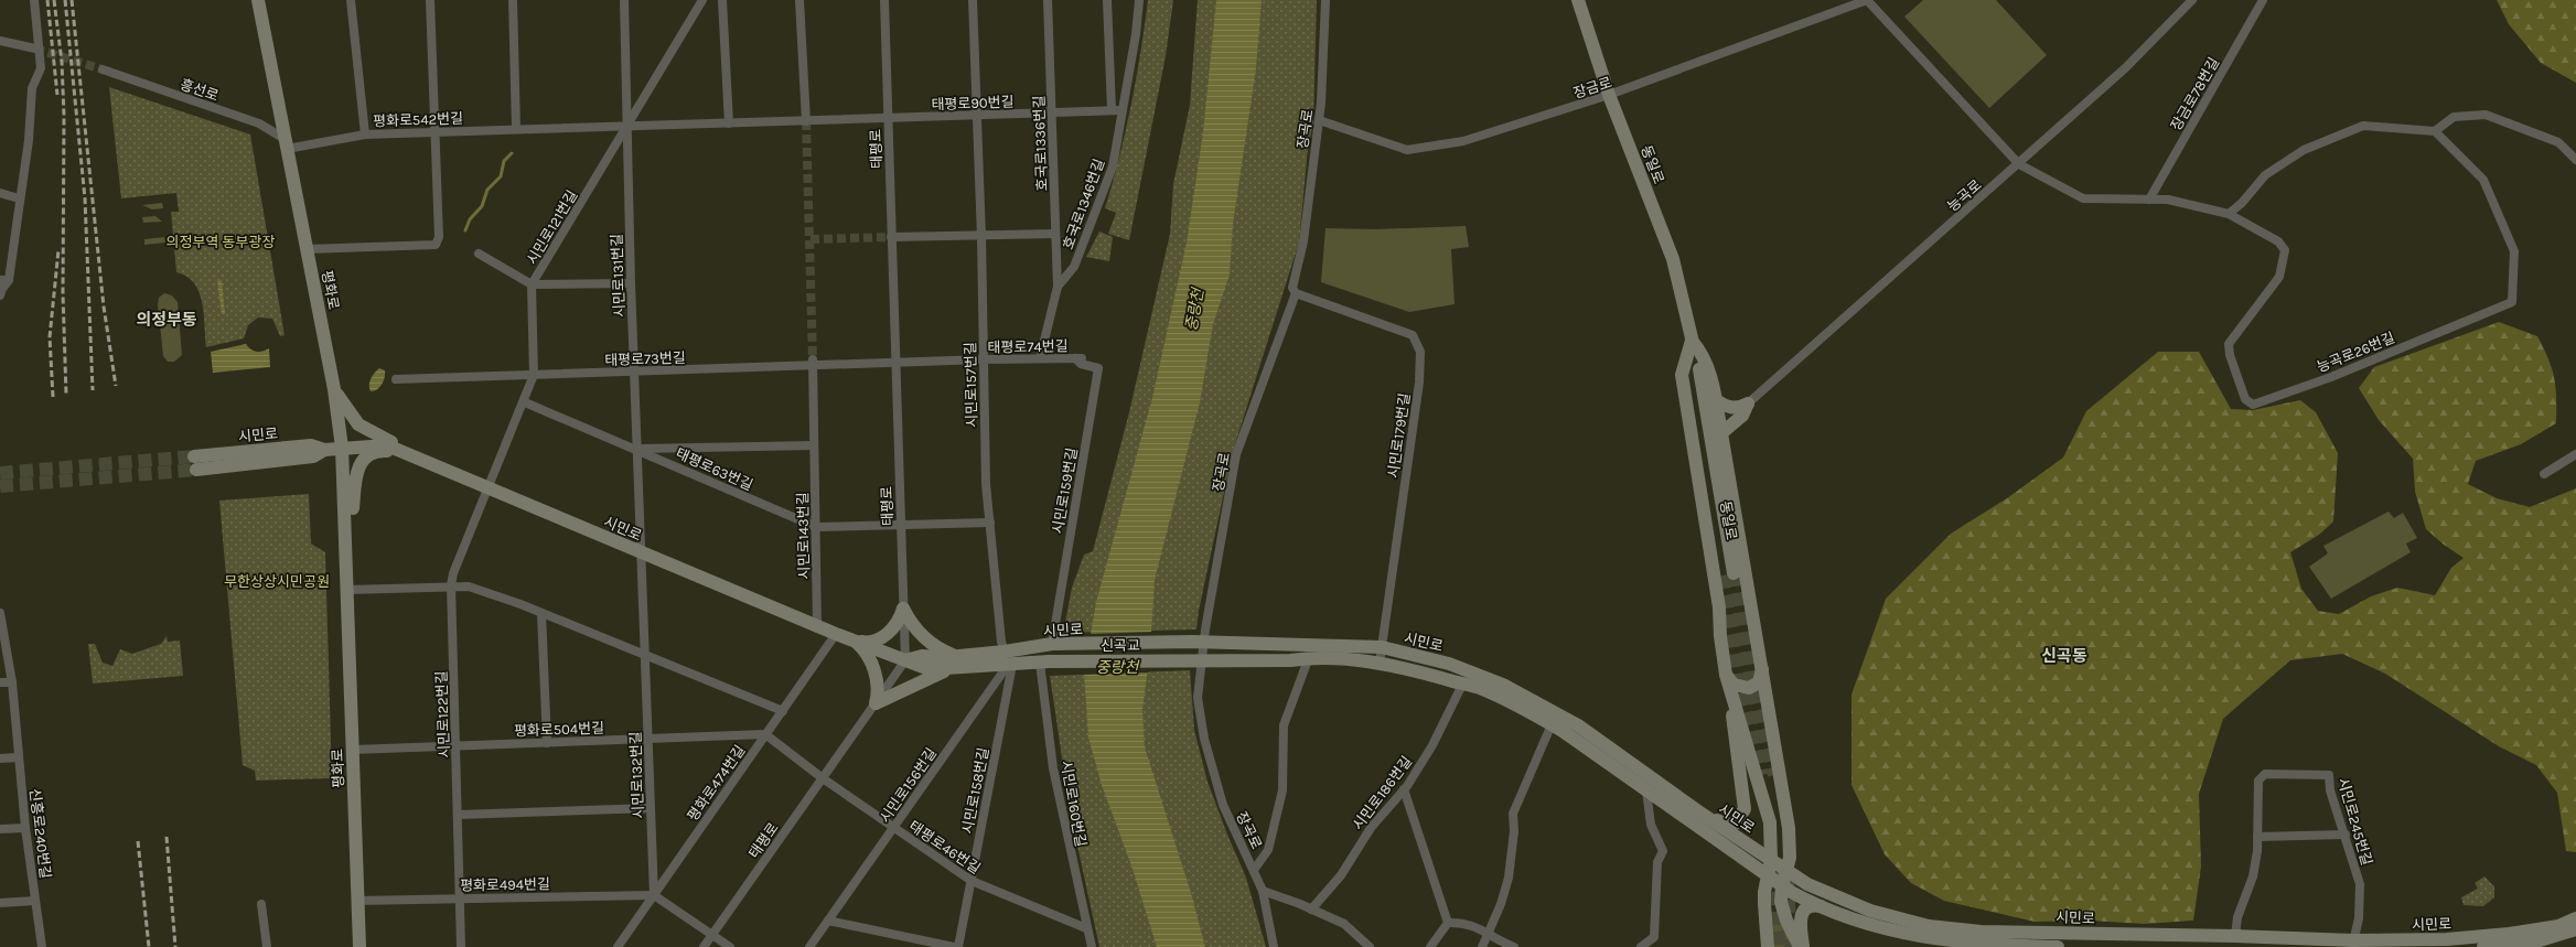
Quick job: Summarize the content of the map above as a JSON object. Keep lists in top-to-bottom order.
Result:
{
  "streets": {
    "street": [
      "장금로",
      "흥선로",
      "장금로78번길",
      "태평로90번길",
      "평화로542번길",
      "장곡로",
      "호국로1336번길",
      "태평로",
      "동일로",
      "능곡로",
      "호국로1346번길",
      "시민로121번길",
      "시민로131번길",
      "평화로",
      "태평로74번길",
      "능곡로26번길",
      "태평로73번길",
      "시민로157번길",
      "시민로",
      "시민로179번길",
      "태평로63번길",
      "시민로159번길",
      "시민로143번길",
      "신곡교",
      "시민로122번길",
      "평화로504번길",
      "시민로132번길",
      "평화로474번길",
      "시민로156번길",
      "시민로158번길",
      "시민로186번길",
      "시민로160번길",
      "시민로245번길",
      "신흥로240번길",
      "태평로46번길",
      "평화로494번길"
    ]
  },
  "crossings": [
    ["장금로", "장곡로"],
    ["장금로", "동일로"],
    ["장금로", "능곡로26번길"],
    ["흥선로", "평화로542번길"],
    ["흥선로", "평화로"],
    ["장금로78번길", "능곡로26번길"],
    ["태평로90번길", "평화로542번길"],
    ["태평로90번길", "호국로1336번길"],
    ["태평로90번길", "태평로"],
    ["태평로90번길", "호국로1346번길"],
    ["태평로90번길", "시민로157번길"],
    ["평화로542번길", "시민로121번길"],
    ["평화로542번길", "시민로131번길"],
    ["평화로542번길", "평화로"],
    ["장곡로", "시민로"],
    ["장곡로", "시민로179번길"],
    ["장곡로", "신곡교"],
    ["호국로1336번길", "호국로1346번길"],
    ["태평로", "태평로74번길"],
    ["태평로", "태평로73번길"],
    ["태평로", "시민로"],
    ["태평로", "태평로63번길"],
    ["태평로", "태평로46번길"],
    ["능곡로", "능곡로26번길"],
    ["호국로1346번길", "태평로74번길"],
    ["시민로121번길", "시민로131번길"],
    ["시민로121번길", "태평로73번길"],
    ["시민로121번길", "시민로"],
    ["시민로121번길", "태평로63번길"],
    ["시민로121번길", "시민로122번길"],
    ["시민로131번길", "태평로73번길"],
    ["시민로131번길", "시민로"],
    ["시민로131번길", "태평로63번길"],
    ["시민로131번길", "시민로132번길"],
    ["평화로", "시민로"],
    ["평화로", "평화로504번길"],
    ["평화로", "평화로494번길"],
    ["태평로74번길", "태평로73번길"],
    ["태평로74번길", "시민로157번길"],
    ["태평로74번길", "시민로159번길"],
    ["태평로73번길", "시민로143번길"],
    ["시민로157번길", "시민로"],
    ["시민로157번길", "태평로63번길"],
    ["시민로157번길", "시민로156번길"],
    ["시민로157번길", "시민로158번길"],
    ["시민로", "시민로179번길"],
    ["시민로", "시민로159번길"],
    ["시민로", "시민로143번길"],
    ["시민로", "신곡교"],
    ["시민로", "시민로122번길"],
    ["시민로", "시민로132번길"],
    ["시민로", "평화로474번길"],
    ["시민로", "시민로156번길"],
    ["시민로", "시민로158번길"],
    ["시민로", "시민로186번길"],
    ["시민로", "시민로160번길"],
    ["시민로", "시민로245번길"],
    ["태평로63번길", "시민로143번길"],
    ["신곡교", "시민로160번길"],
    ["시민로122번길", "평화로504번길"],
    ["시민로122번길", "평화로494번길"],
    ["평화로504번길", "시민로132번길"],
    ["평화로504번길", "평화로474번길"],
    ["평화로504번길", "태평로46번길"],
    ["시민로132번길", "평화로474번길"],
    ["시민로132번길", "평화로494번길"],
    ["평화로474번길", "태평로46번길"],
    ["평화로474번길", "평화로494번길"],
    ["시민로156번길", "시민로158번길"],
    ["시민로156번길", "태평로46번길"],
    ["시민로158번길", "태평로46번길"],
    ["시민로160번길", "태평로46번길"]
  ],
  "districts": ["의정부동", "신곡동"],
  "water": ["중랑천"],
  "parks": ["의정부역 동부광장", "무한상상시민공원"]
}
